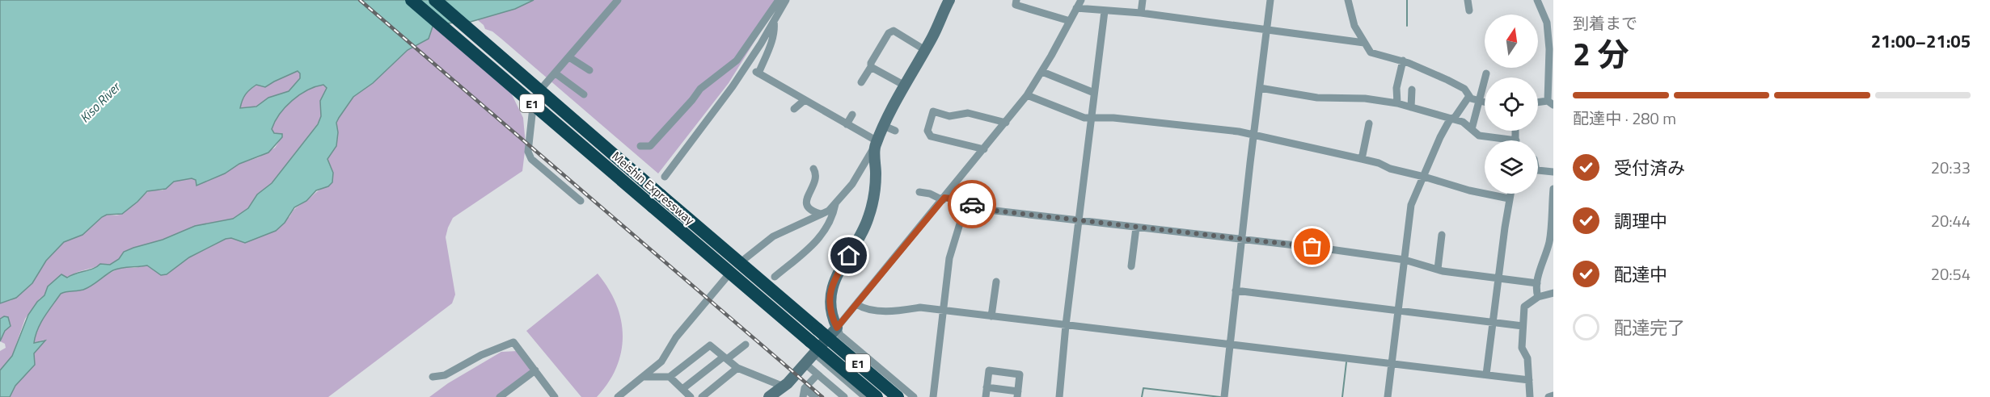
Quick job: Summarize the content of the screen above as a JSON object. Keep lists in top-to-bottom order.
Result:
{
  "streets": {
    "highway": ["E1", "Meishin Expressway"]
  },
  "water": ["Kiso River"],
  "north": "top",
  "page": {
    "heading": ["2 分", "到着まで", "21:00–21:05"],
    "bar": "配達中 · 280 m",
    "list": [
      ["受付済み", "20:33"],
      ["調理中", "20:44"],
      ["配達中", "20:54"],
      "配達完了"
    ]
  }
}
